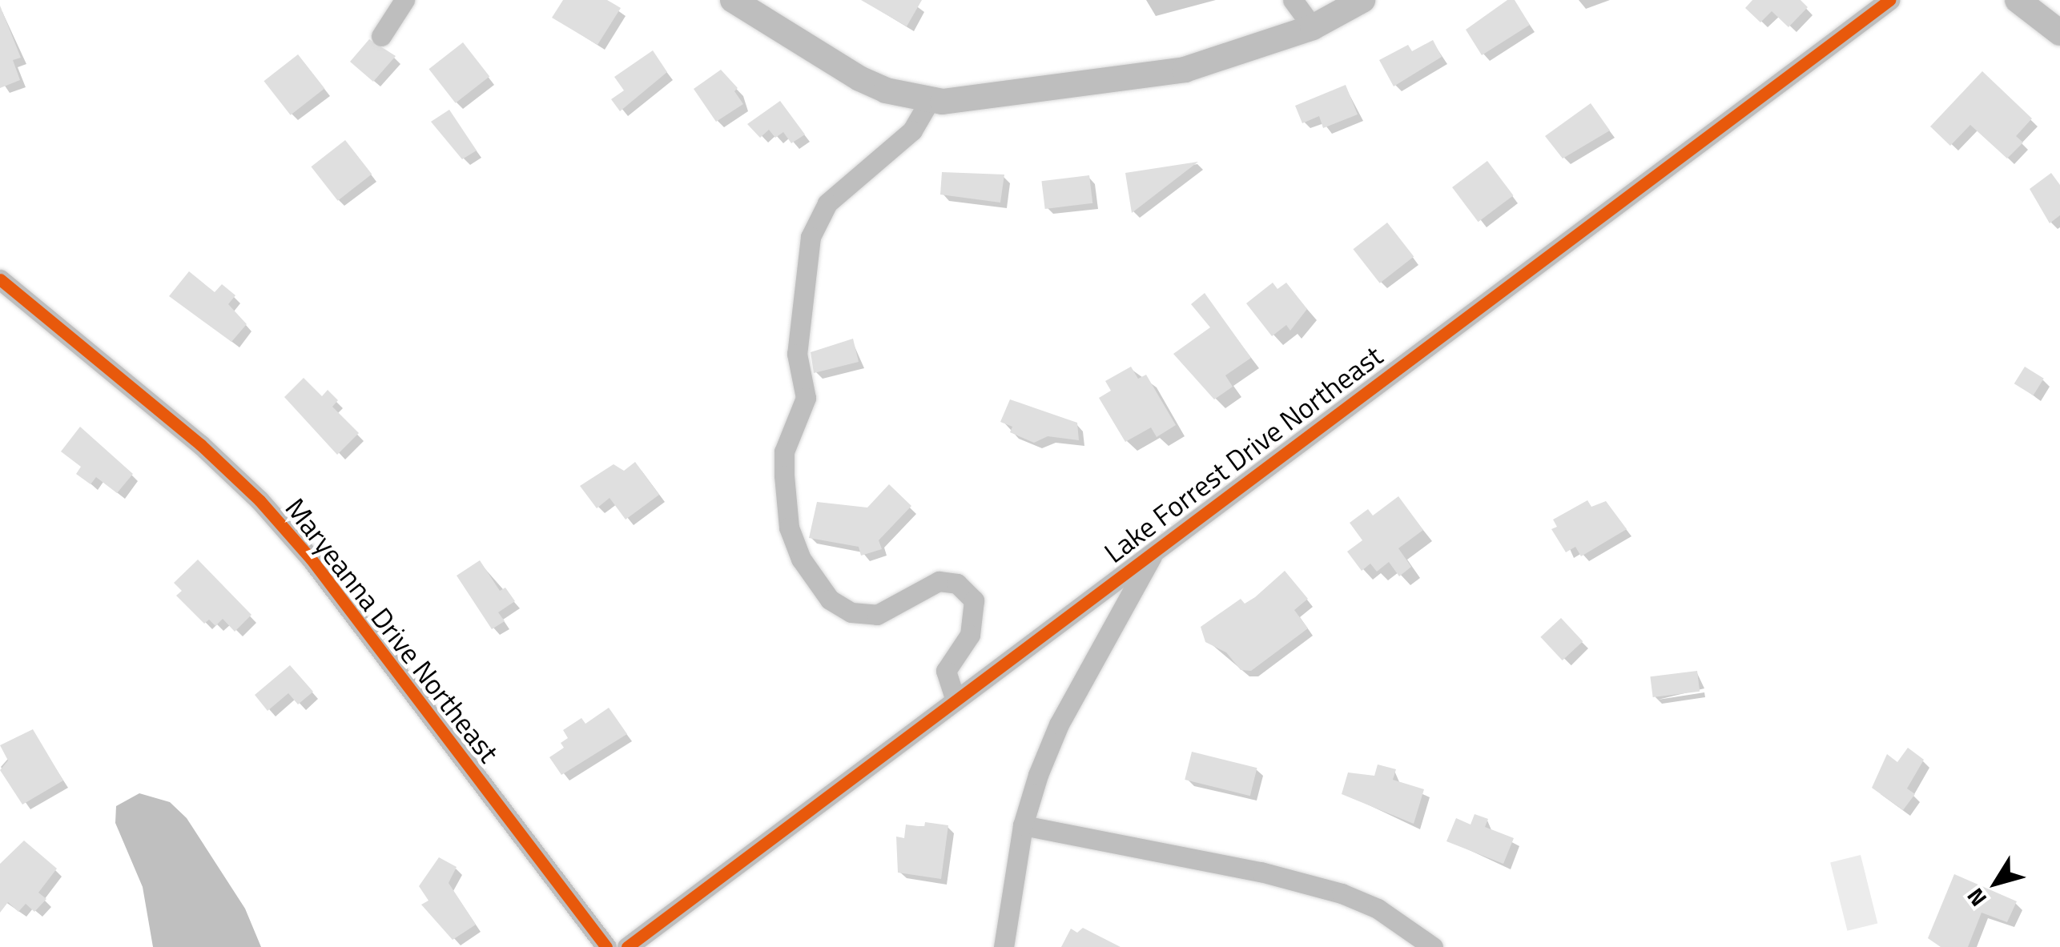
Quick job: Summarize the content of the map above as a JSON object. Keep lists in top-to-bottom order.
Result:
{
  "streets": {
    "street": ["Lake Forrest Drive Northeast", "Maryeanna Drive Northeast"]
  },
  "north": "bottom left"
}
